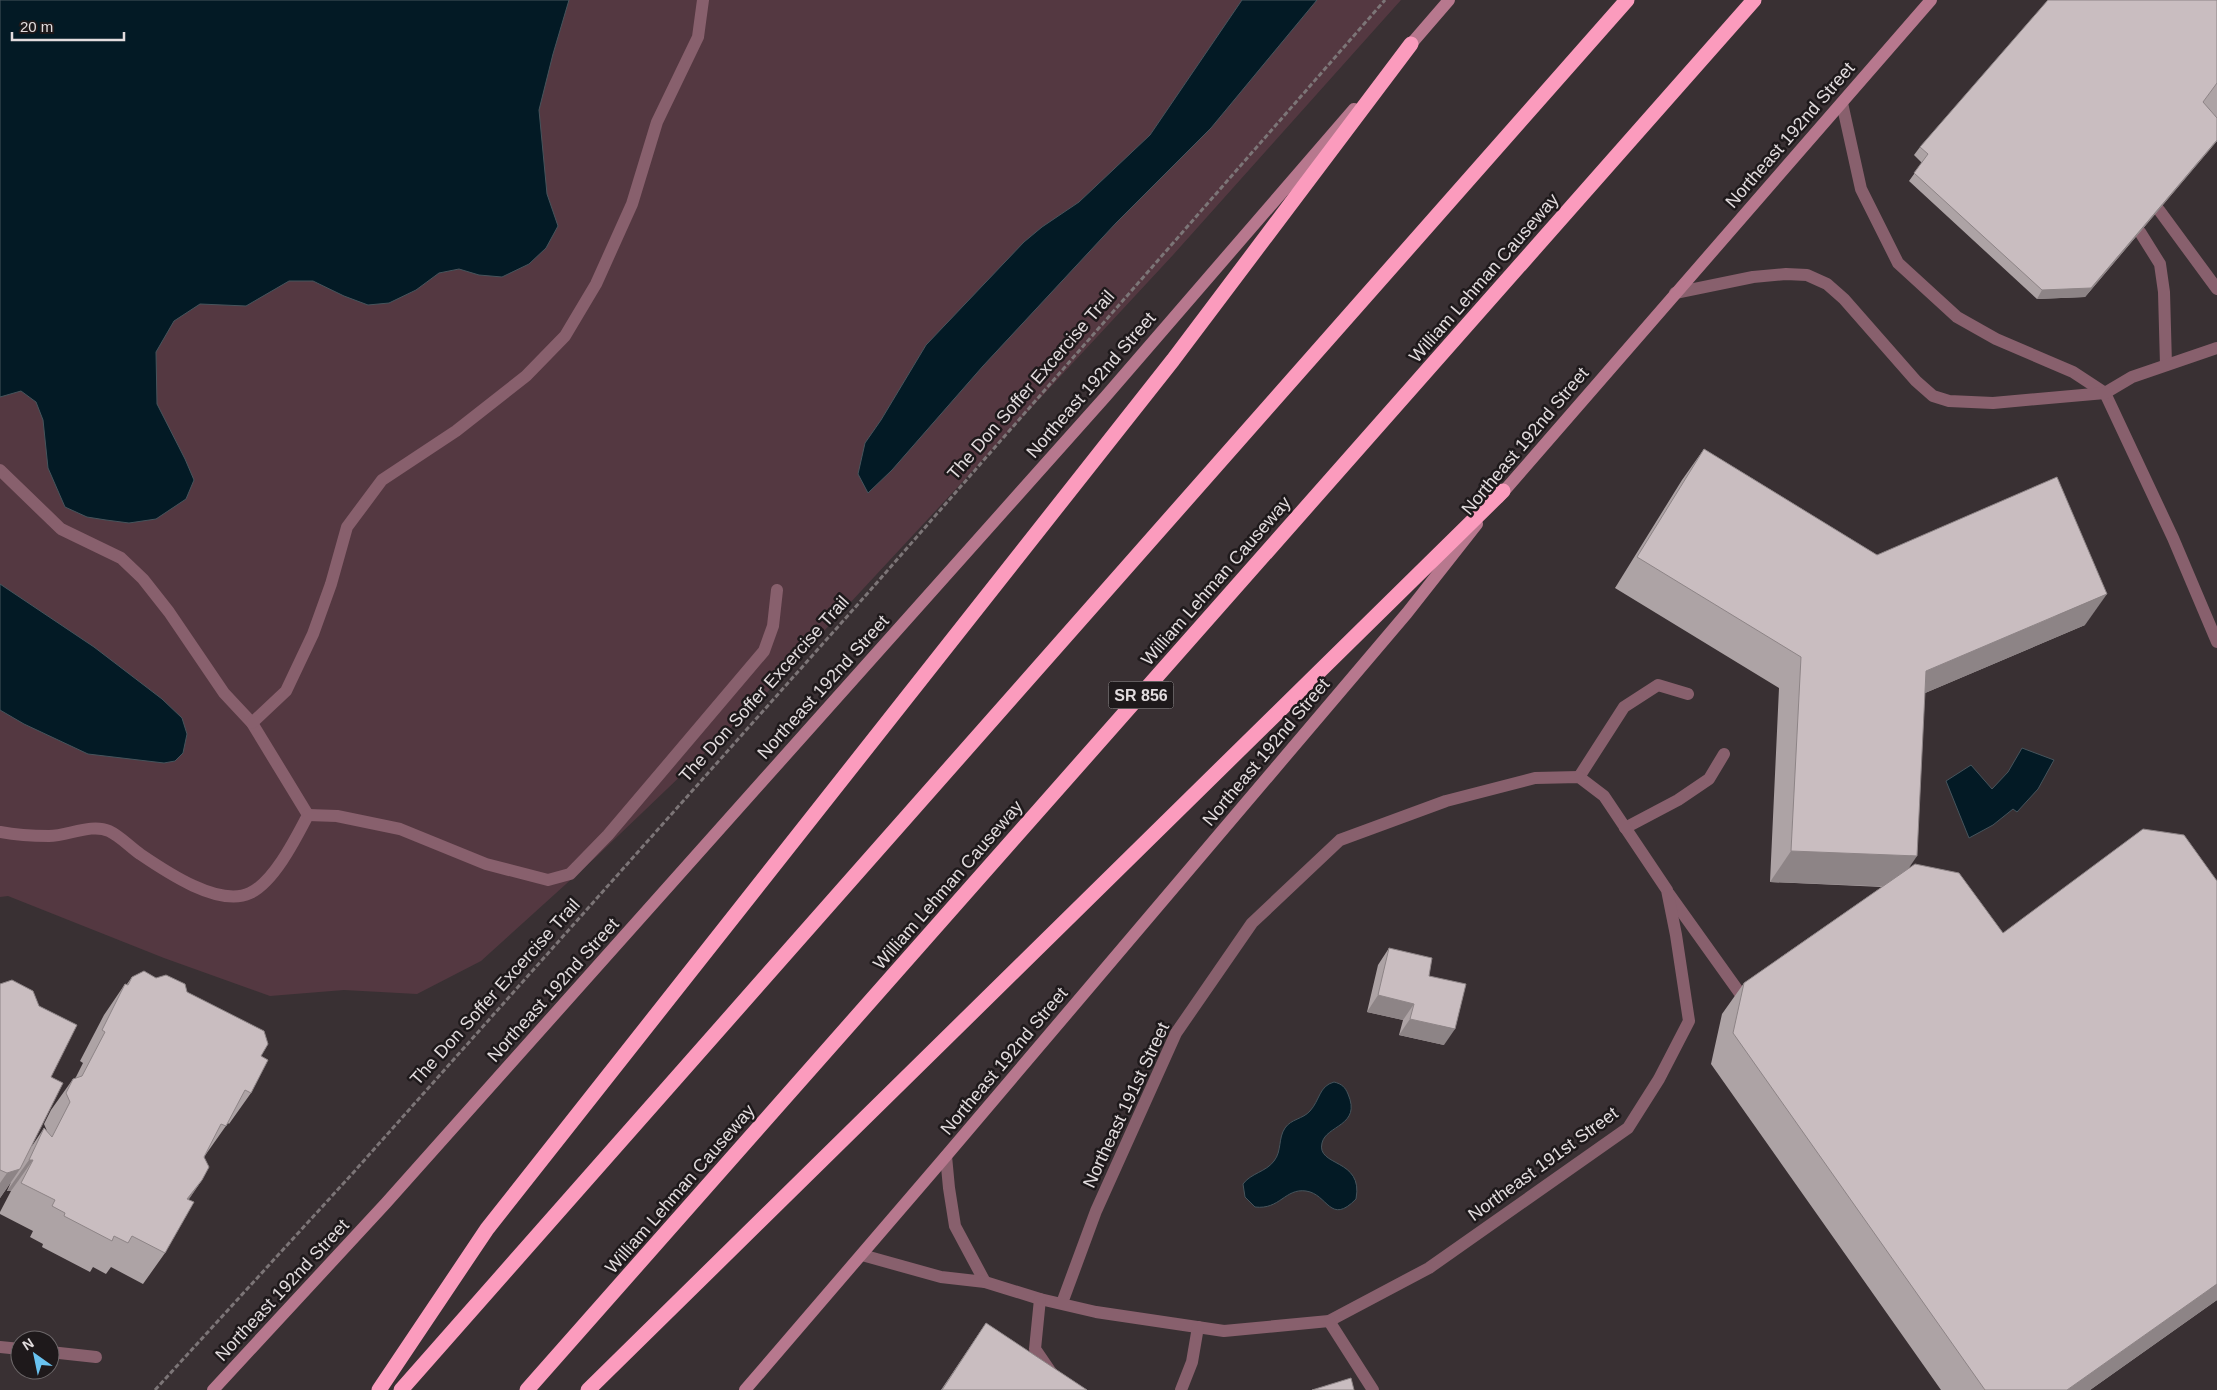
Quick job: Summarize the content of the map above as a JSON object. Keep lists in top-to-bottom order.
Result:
{
  "streets": {
    "highway": ["William Lehman Causeway", "SR 856"],
    "street": ["Northeast 192nd Street"],
    "lane": ["Northeast 191st Street"],
    "path": ["The Don Soffer Excercise Trail"]
  },
  "crossings": [
    ["Northeast 192nd Street", "Northeast 191st Street"]
  ],
  "scale_bar": "20 m",
  "north": "top left"
}
